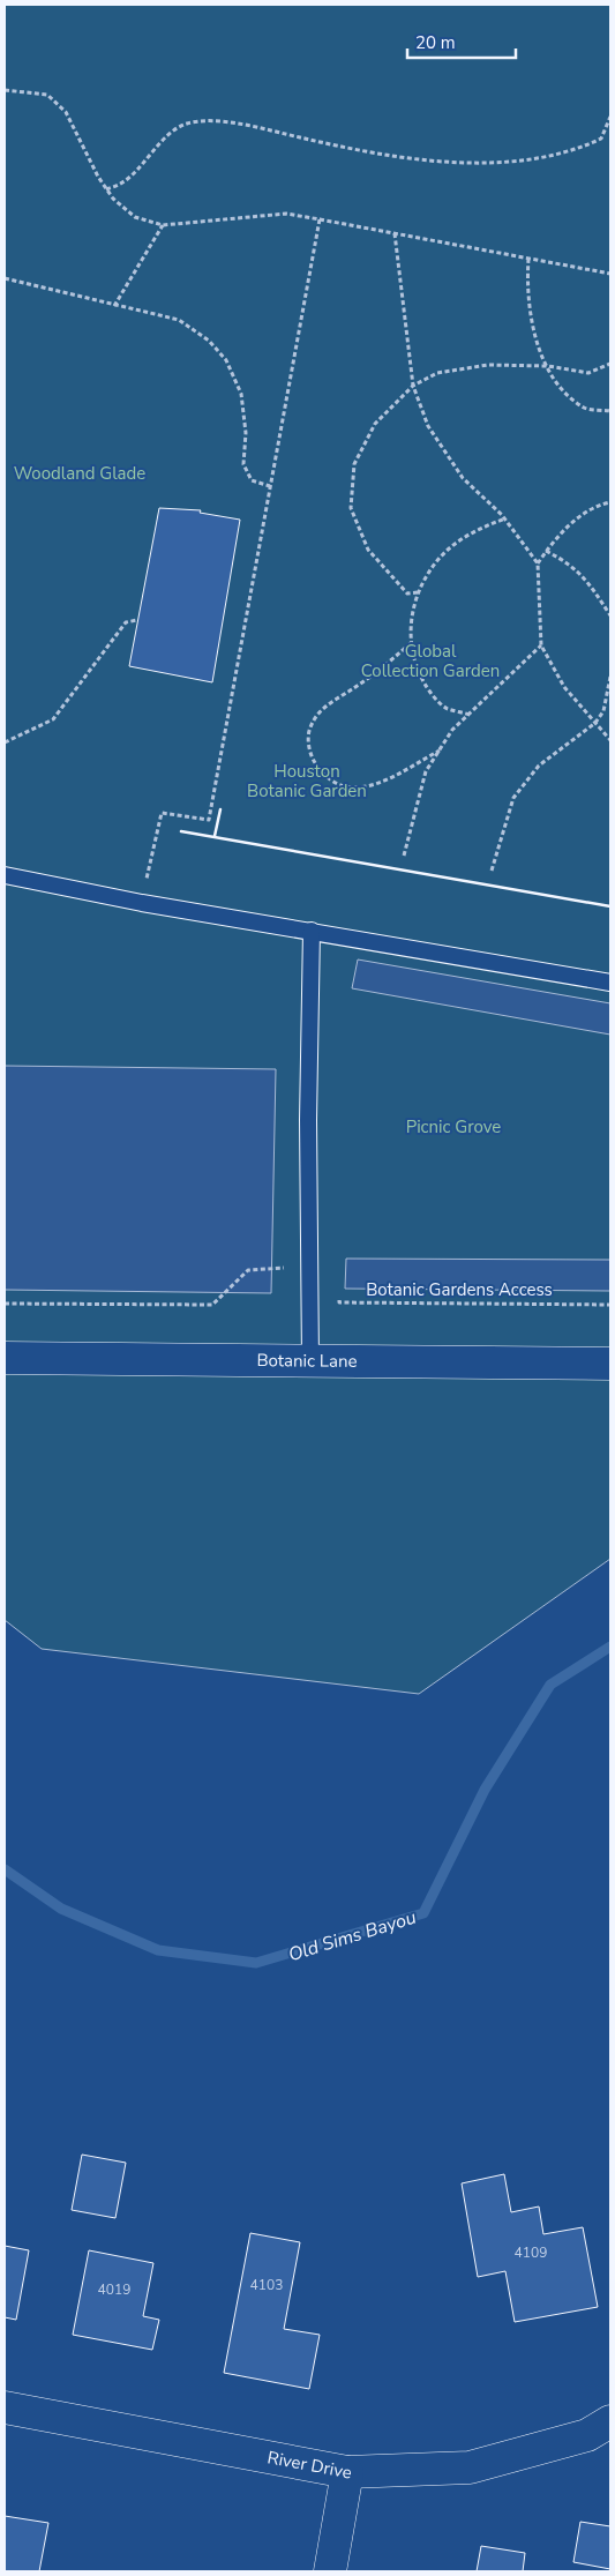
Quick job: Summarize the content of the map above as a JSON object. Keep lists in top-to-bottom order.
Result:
{
  "streets": {
    "street": ["Botanic Lane", "River Drive"],
    "path": ["Botanic Gardens Access"]
  },
  "water": ["Old Sims Bayou"],
  "parks": [
    "Woodland Glade",
    "Global Collection Garden",
    "Houston Botanic Garden",
    "Picnic Grove"
  ],
  "house_numbers": ["4109", "4103", "4019"],
  "scale_bar": "20 m"
}
